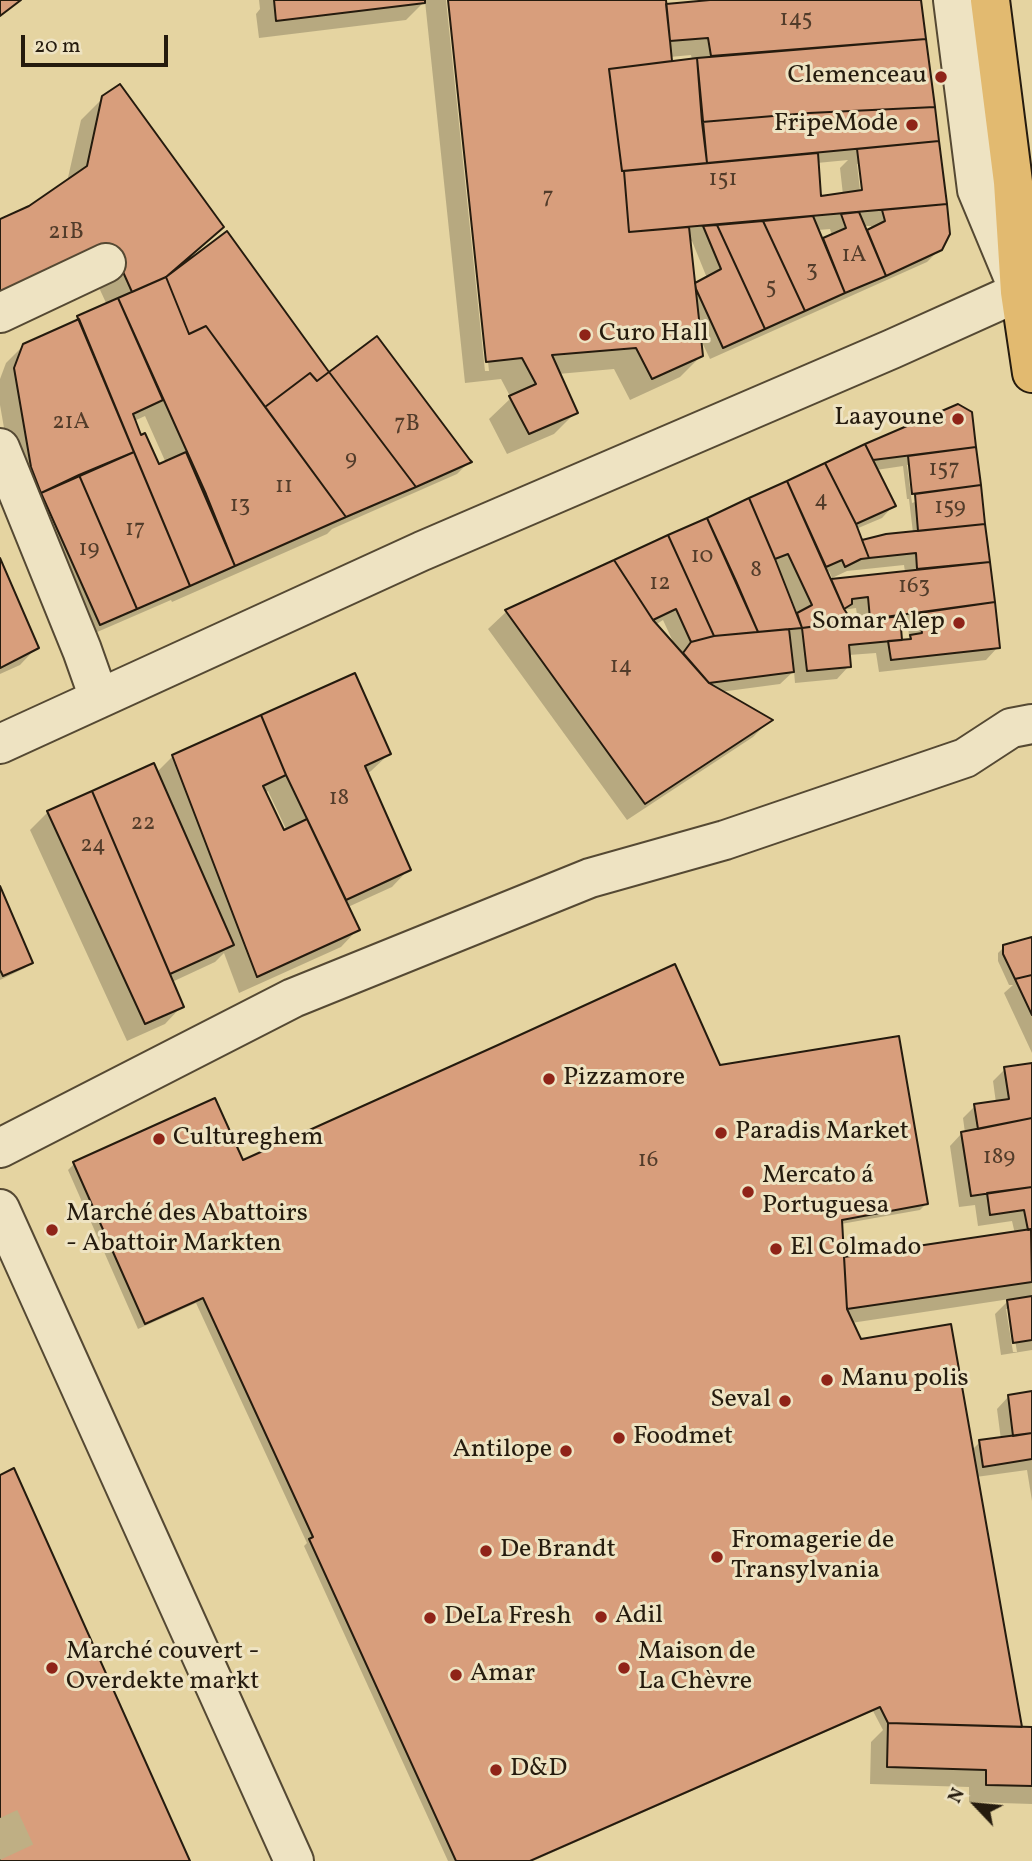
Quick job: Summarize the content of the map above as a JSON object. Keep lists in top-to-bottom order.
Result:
{
  "places": [
    "Clemenceau",
    "FripeMode",
    "Curo Hall",
    "Laayoune",
    "Somar Alep",
    "Pizzamore",
    "Paradis Market",
    "Cultureghem",
    "Mercato á Portuguesa",
    "Marché des Abattoirs - Abattoir Markten",
    "El Colmado",
    "Manu polis",
    "Seval",
    "Foodmet",
    "Antilope",
    "De Brandt",
    "Fromagerie de Transylvania",
    "Adil",
    "DeLa Fresh",
    "Marché couvert - Overdekte markt",
    "Maison de La Chèvre",
    "Amar",
    "D&D"
  ],
  "house_numbers": [
    "145",
    "151",
    "7",
    "21B",
    "1A",
    "3",
    "5",
    "21A",
    "7B",
    "9",
    "157",
    "11",
    "4",
    "13",
    "159",
    "17",
    "19",
    "10",
    "8",
    "12",
    "163",
    "14",
    "18",
    "22",
    "24",
    "189",
    "16"
  ],
  "scale_bar": "20 m",
  "north": "top left"
}
